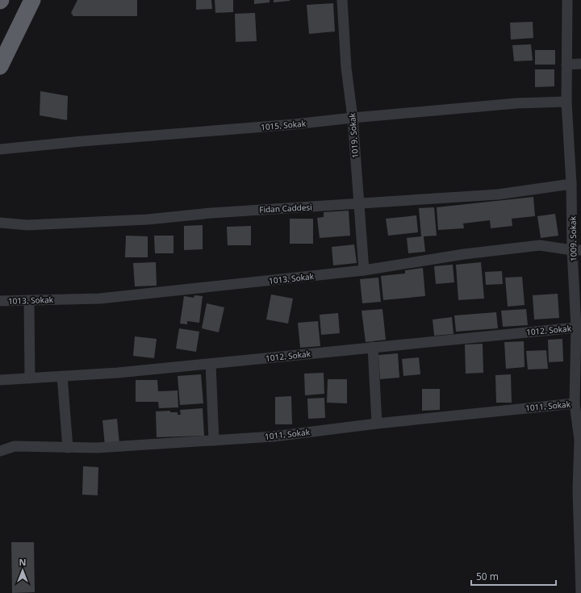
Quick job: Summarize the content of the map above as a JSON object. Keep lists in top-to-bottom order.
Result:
{
  "streets": {
    "street": [
      "1015. Sokak",
      "1019. Sokak",
      "Fidan Caddesi",
      "1009. Sokak",
      "1013. Sokak",
      "1012. Sokak",
      "1011. Sokak"
    ]
  },
  "crossings": [
    ["1015. Sokak", "1019. Sokak"],
    ["1015. Sokak", "1009. Sokak"],
    ["1019. Sokak", "Fidan Caddesi"],
    ["1019. Sokak", "1013. Sokak"],
    ["Fidan Caddesi", "1009. Sokak"],
    ["1009. Sokak", "1013. Sokak"],
    ["1009. Sokak", "1012. Sokak"],
    ["1009. Sokak", "1011. Sokak"]
  ],
  "scale_bar": "50 m",
  "north": "top"
}
